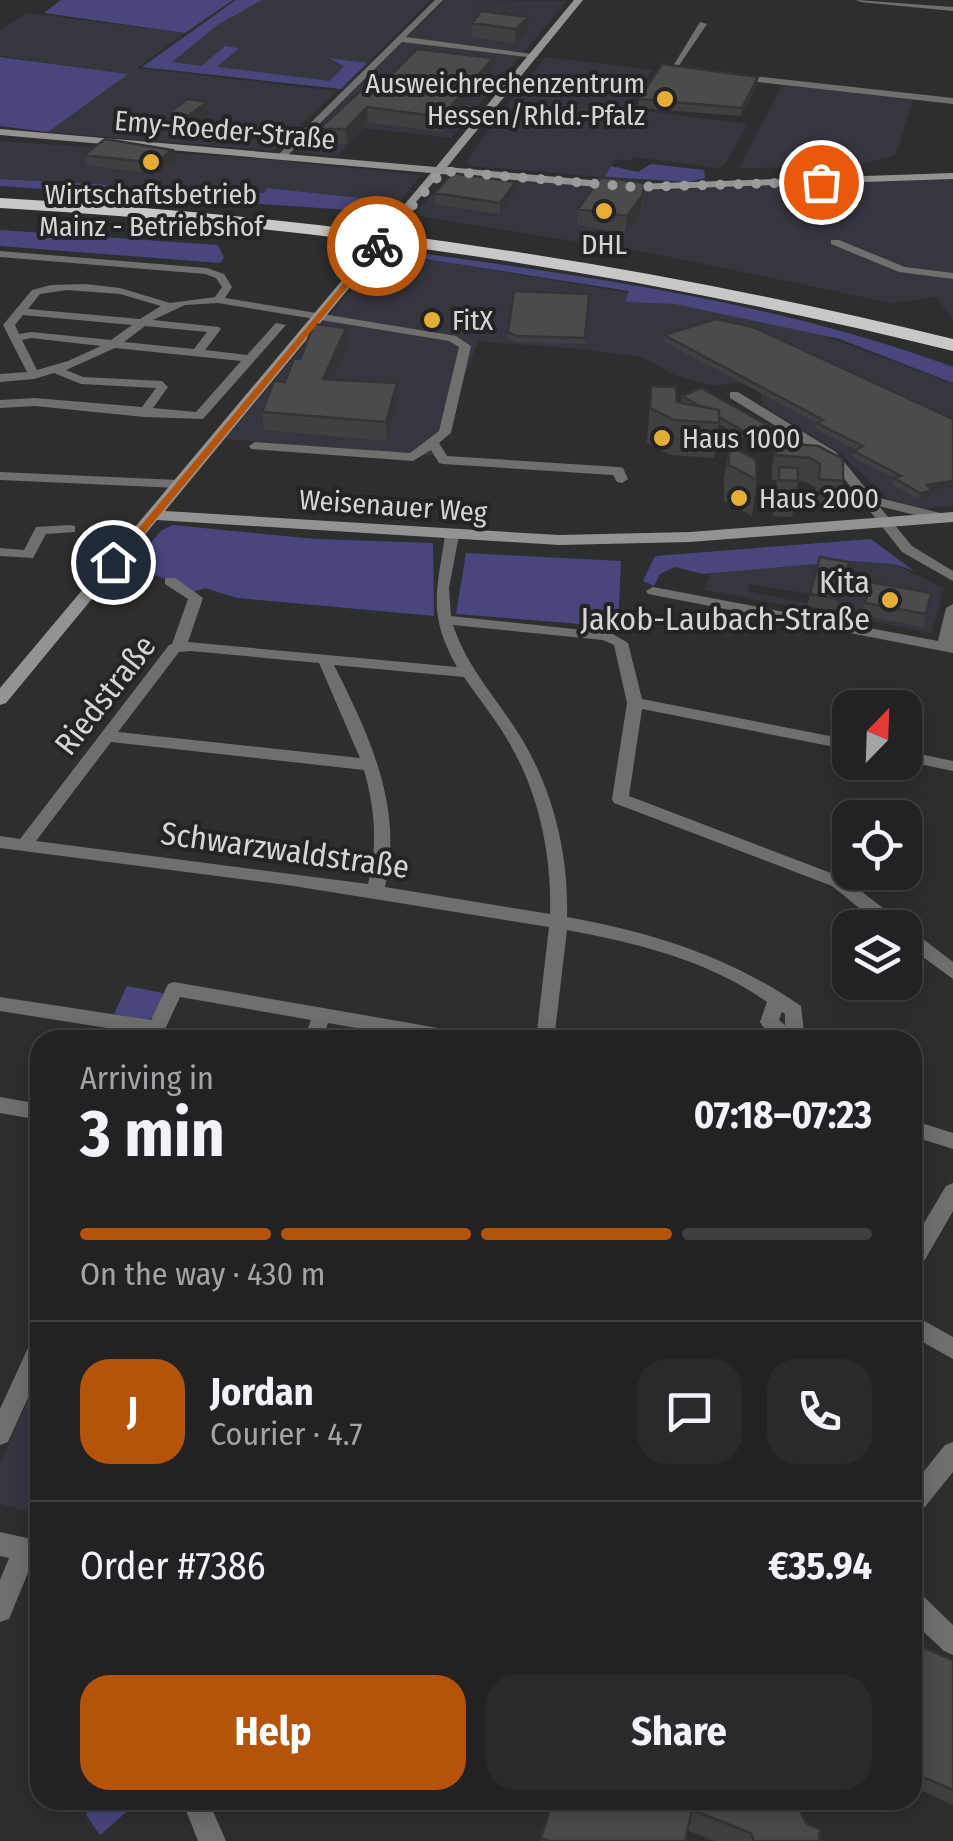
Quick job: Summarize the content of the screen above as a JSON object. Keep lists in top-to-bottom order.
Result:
{
  "streets": {
    "street": [
      "Emy-Roeder-Straße",
      "Weisenauer Weg",
      "Riedstraße",
      "Schwarzwaldstraße"
    ]
  },
  "crossings": [
    ["Riedstraße", "Schwarzwaldstraße"]
  ],
  "places": [
    "Ausweichrechenzentrum Hessen/Rhld.-Pfalz",
    "Wirtschaftsbetrieb Mainz - Betriebshof",
    "DHL",
    "FitX",
    "Haus 1000",
    "Haus 2000",
    "Kita Jakob-Laubach-Straße"
  ],
  "north": "top right",
  "page": {
    "heading": ["3 min", "Arriving in", "07:18–07:23"],
    "panel": [
      "Jordan",
      "Courier · 4.7",
      "Order #7386",
      "€35.94"
    ],
    "bar": "On the way · 430 m",
    "round": "J",
    "buttons": ["Help", "Share"]
  }
}
